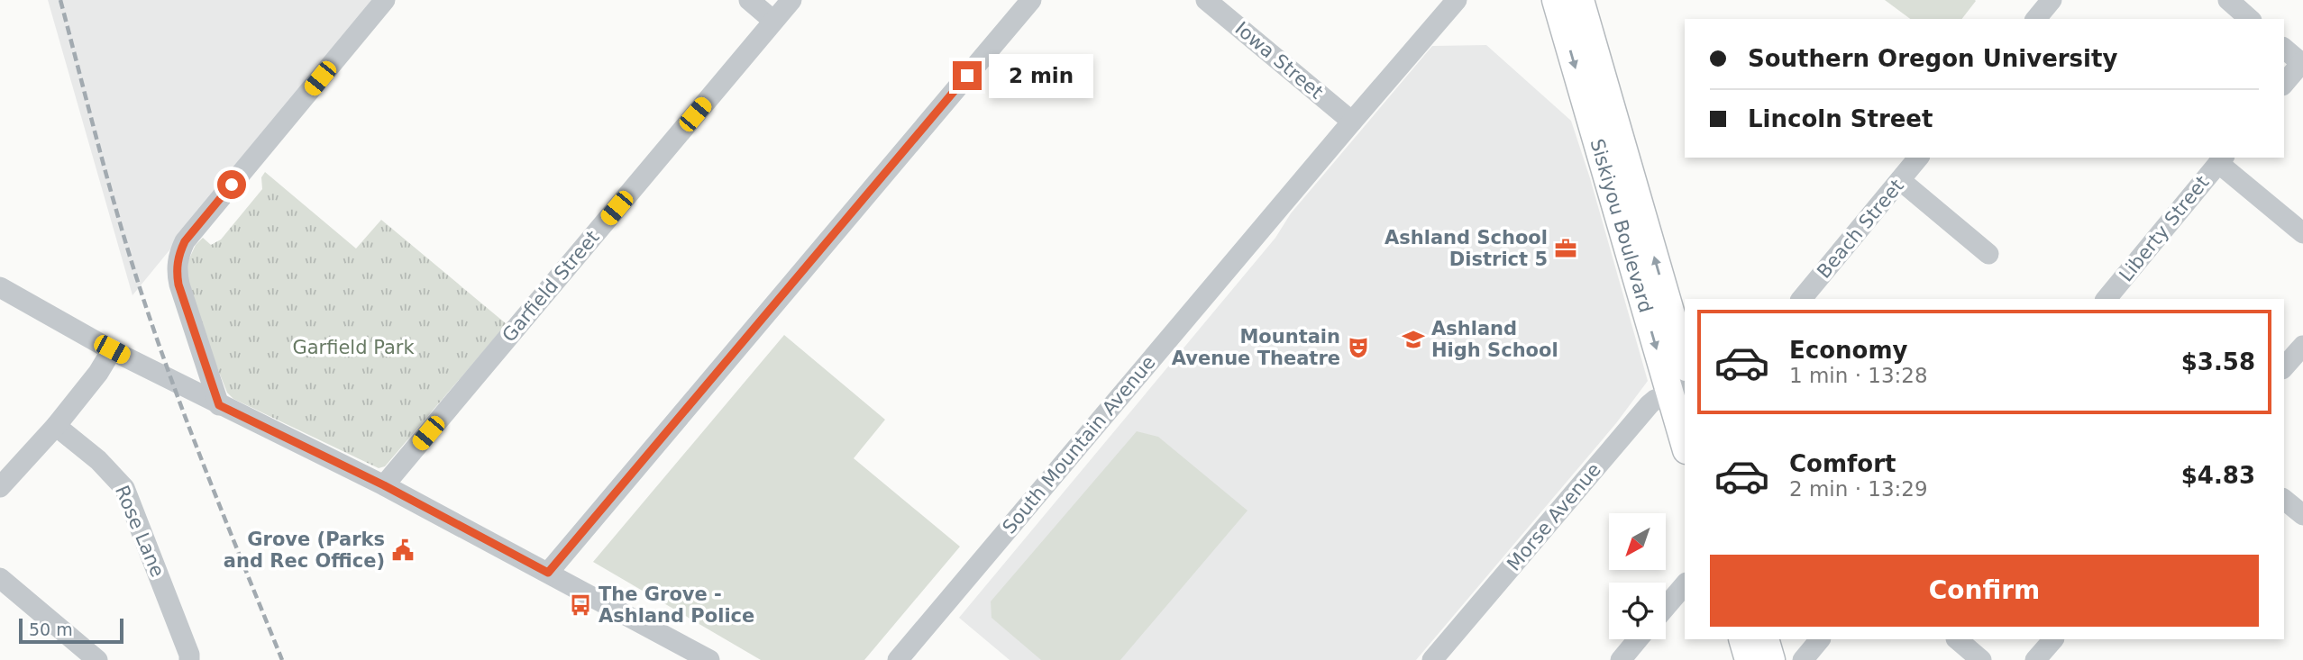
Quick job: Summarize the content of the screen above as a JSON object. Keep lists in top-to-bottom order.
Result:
{
  "streets": {
    "main road": ["Siskiyou Boulevard"],
    "street": [
      "Iowa Street",
      "Beach Street",
      "Liberty Street",
      "Garfield Street",
      "South Mountain Avenue",
      "Morse Avenue",
      "Rose Lane"
    ]
  },
  "crossings": [
    ["Iowa Street", "South Mountain Avenue"],
    ["Siskiyou Boulevard", "Morse Avenue"]
  ],
  "parks": ["Garfield Park"],
  "places": {
    "office": ["Ashland School District 5"],
    "school or university": ["Ashland High School"],
    "theatre": ["Mountain Avenue Theatre"],
    "public building": ["Grove (Parks and Rec Office)"],
    "bus stop": ["The Grove - Ashland Police"]
  },
  "scale_bar": "50 m",
  "north": "bottom left",
  "page": {
    "banner": ["Southern Oregon University", "Lincoln Street"],
    "bubble": "2 min",
    "list": [
      {
        "name": "Economy",
        "note": "1 min · 13:28",
        "value": "$3.58"
      },
      {
        "name": "Comfort",
        "note": "2 min · 13:29",
        "value": "$4.83"
      }
    ],
    "buttons": "Confirm",
    "scale": "50 m"
  }
}
